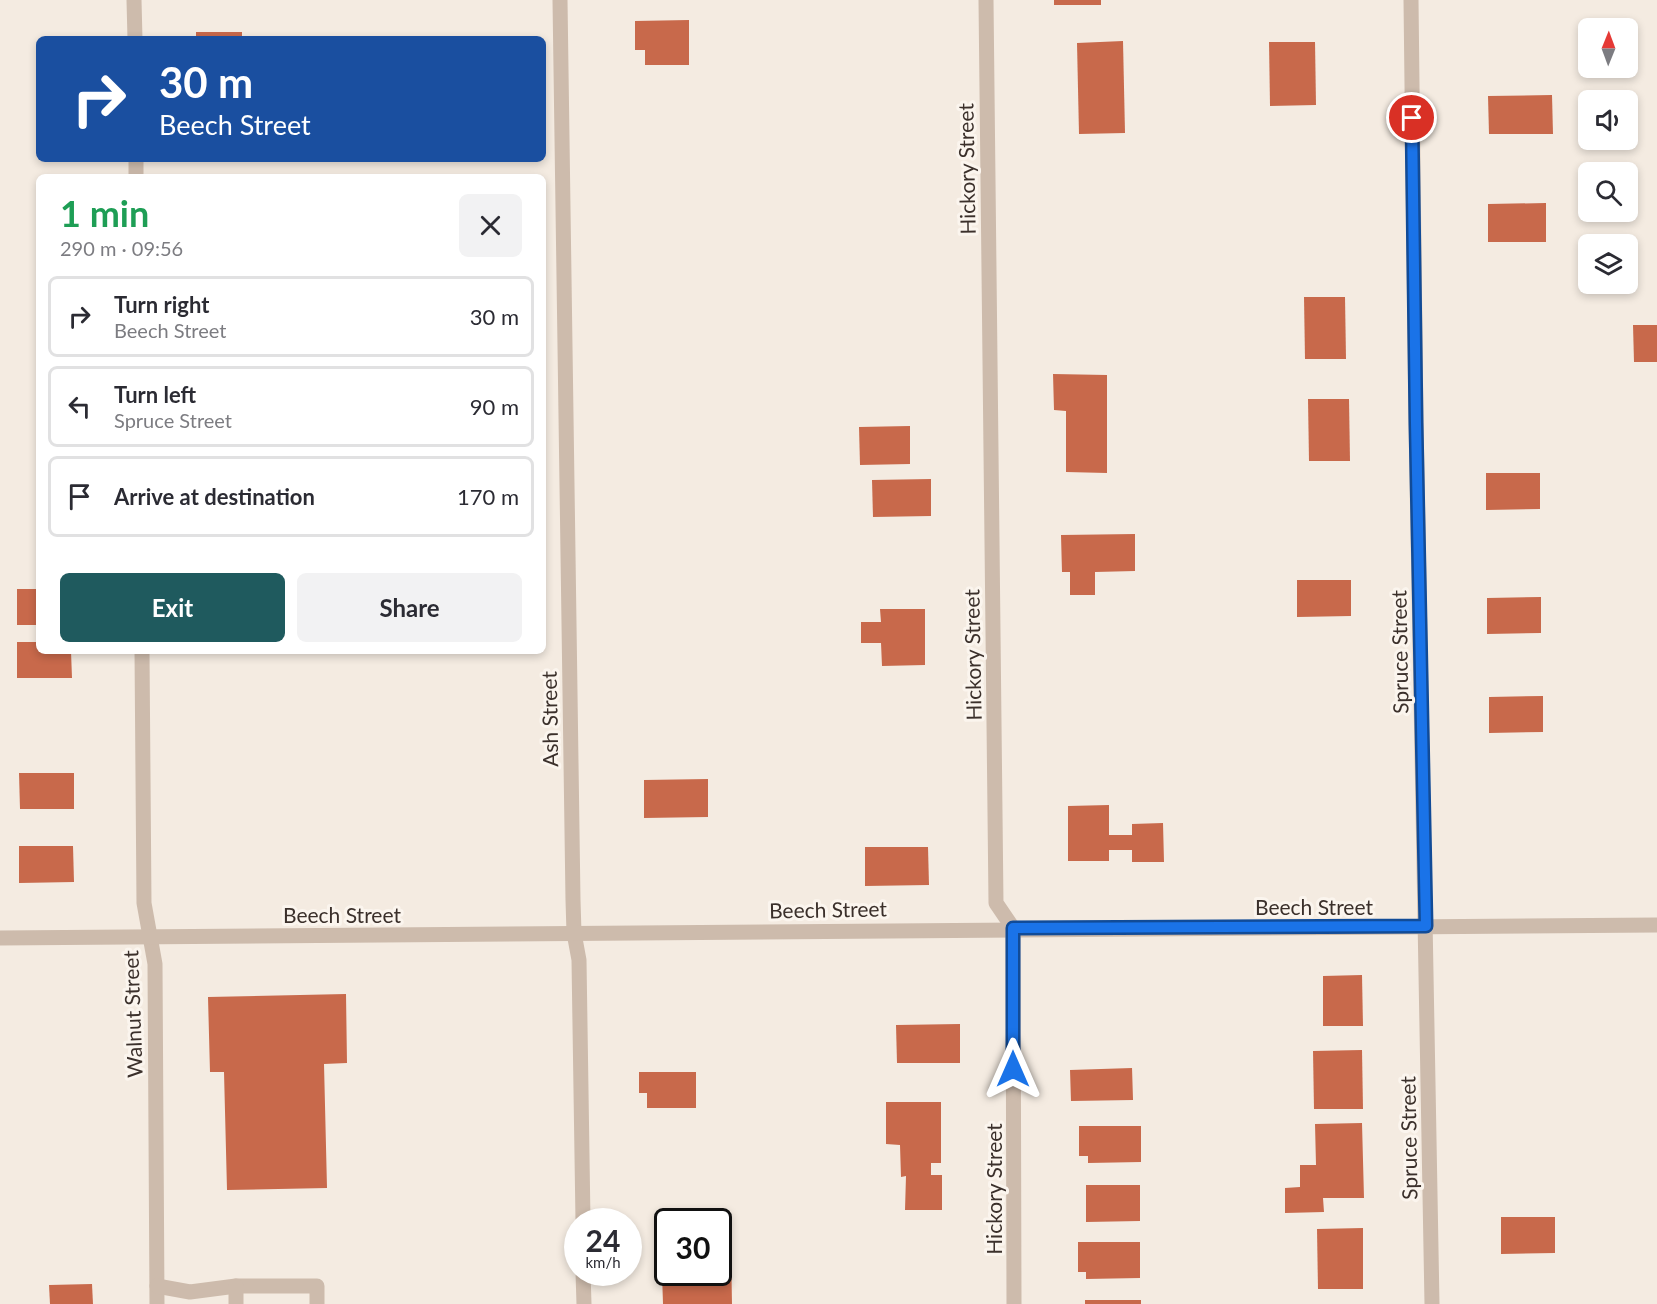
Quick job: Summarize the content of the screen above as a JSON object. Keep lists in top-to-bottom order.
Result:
{
  "streets": {
    "street": [
      "Hickory Street",
      "Spruce Street",
      "Ash Street",
      "Beech Street",
      "Walnut Street"
    ]
  },
  "crossings": [
    ["Hickory Street", "Beech Street"],
    ["Spruce Street", "Beech Street"],
    ["Ash Street", "Beech Street"],
    ["Beech Street", "Walnut Street"]
  ],
  "north": "top",
  "page": {
    "turn": ["30 m", "Beech Street"],
    "heading": ["1 min", "290 m · 09:56"],
    "list": [
      {
        "name": "Turn right",
        "note": "Beech Street",
        "value": "30 m"
      },
      {
        "name": "Turn left",
        "note": "Spruce Street",
        "value": "90 m"
      },
      {
        "name": "Arrive at destination",
        "value": "170 m"
      }
    ],
    "buttons": ["Exit", "Share"],
    "speed": "24 km/h",
    "limit": "30"
  }
}
